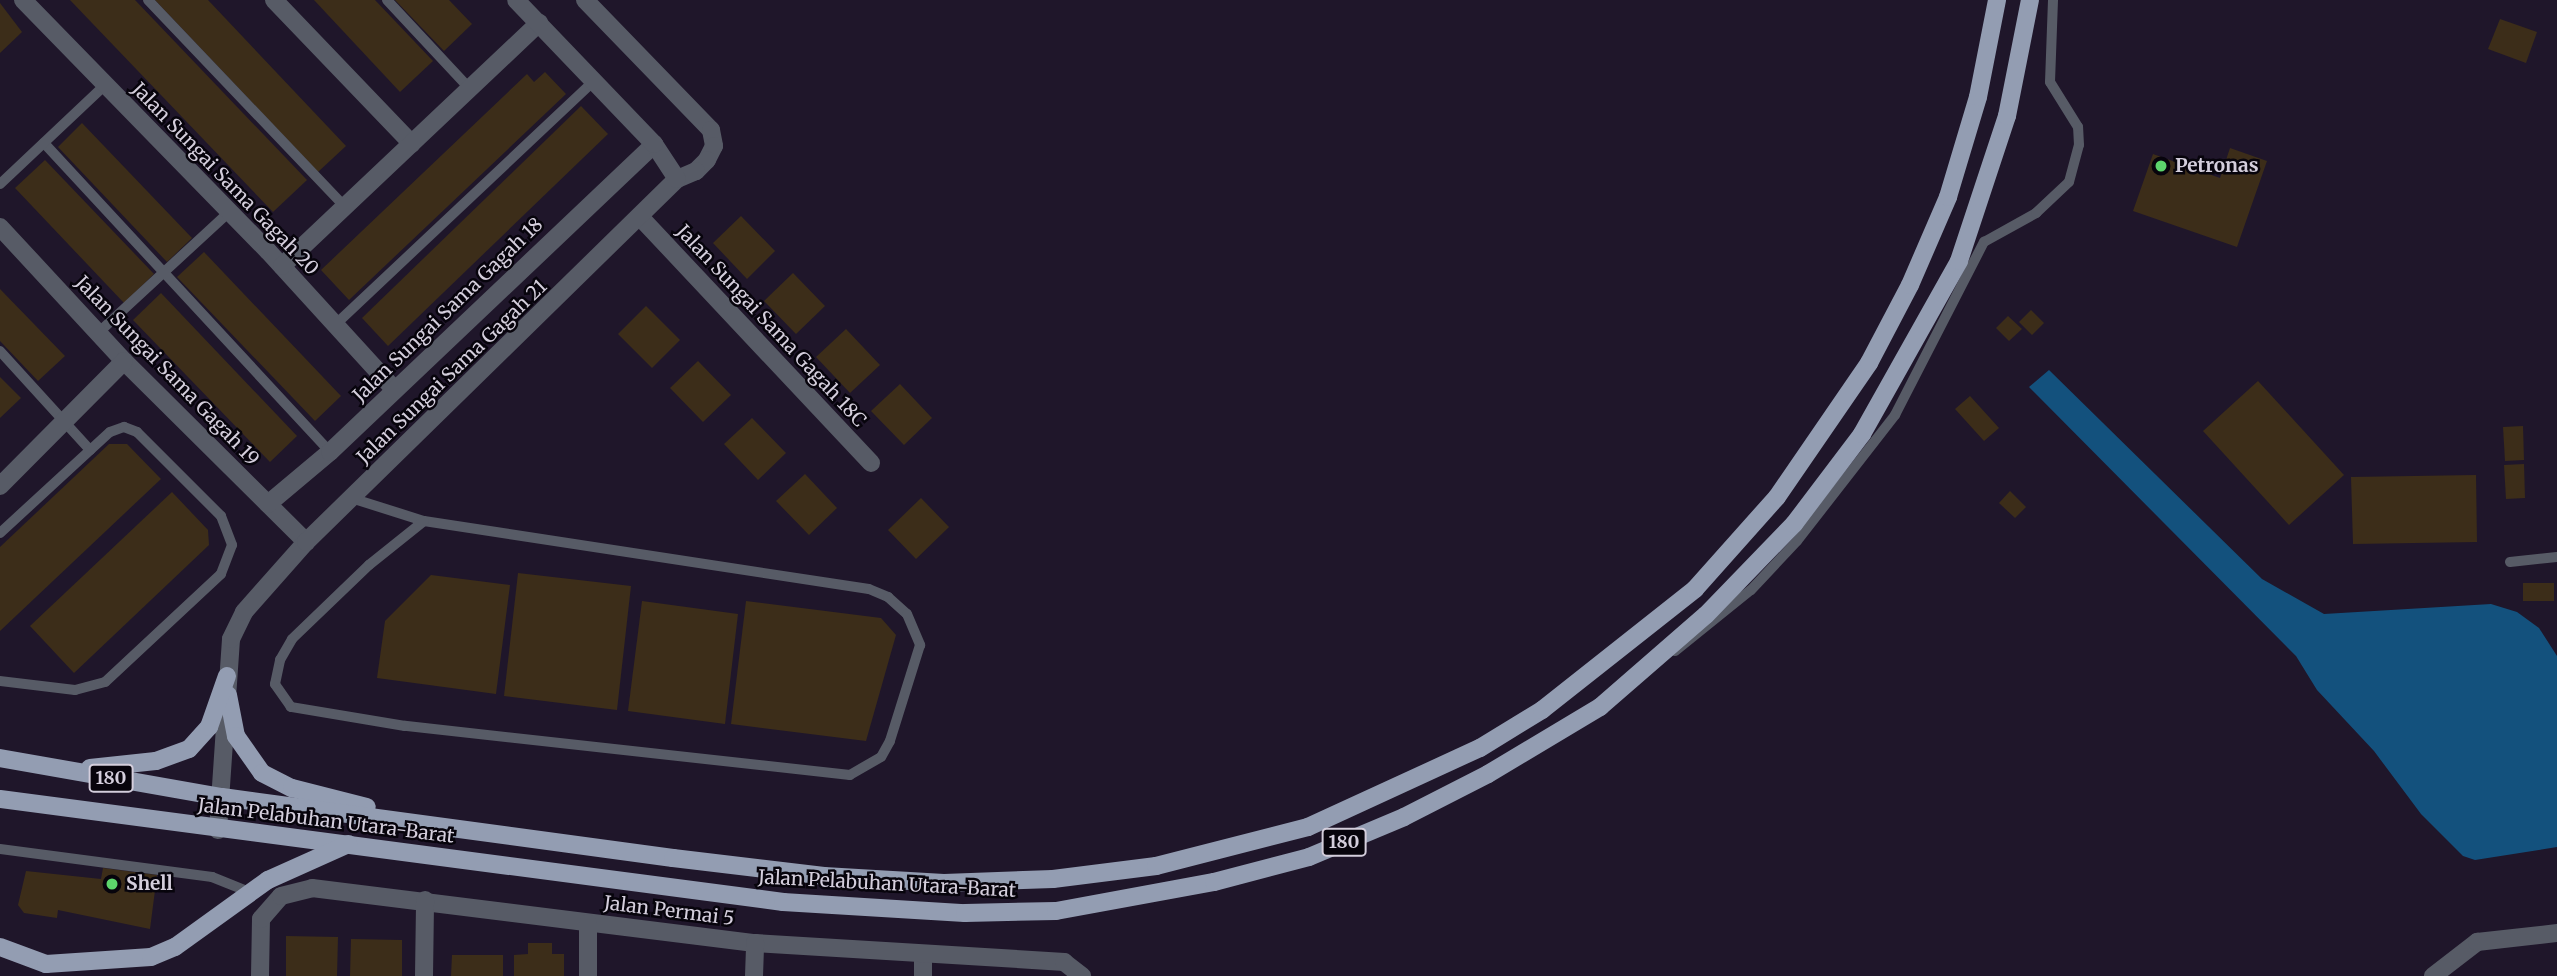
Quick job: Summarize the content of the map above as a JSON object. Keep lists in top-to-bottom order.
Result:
{
  "streets": {
    "main road": ["180", "Jalan Pelabuhan Utara-Barat"],
    "street": [
      "Jalan Sungai Sama Gagah 20",
      "Jalan Sungai Sama Gagah 18",
      "Jalan Sungai Sama Gagah 18C",
      "Jalan Sungai Sama Gagah 19",
      "Jalan Sungai Sama Gagah 21",
      "Jalan Permai 5"
    ]
  },
  "crossings": [
    ["Jalan Sungai Sama Gagah 20", "Jalan Sungai Sama Gagah 18"],
    ["Jalan Sungai Sama Gagah 18", "Jalan Sungai Sama Gagah 19"],
    ["Jalan Sungai Sama Gagah 18C", "Jalan Sungai Sama Gagah 21"],
    ["Jalan Sungai Sama Gagah 19", "Jalan Sungai Sama Gagah 21"],
    ["Jalan Sungai Sama Gagah 21", "Jalan Pelabuhan Utara-Barat"]
  ],
  "places": ["Petronas", "Shell"]
}
